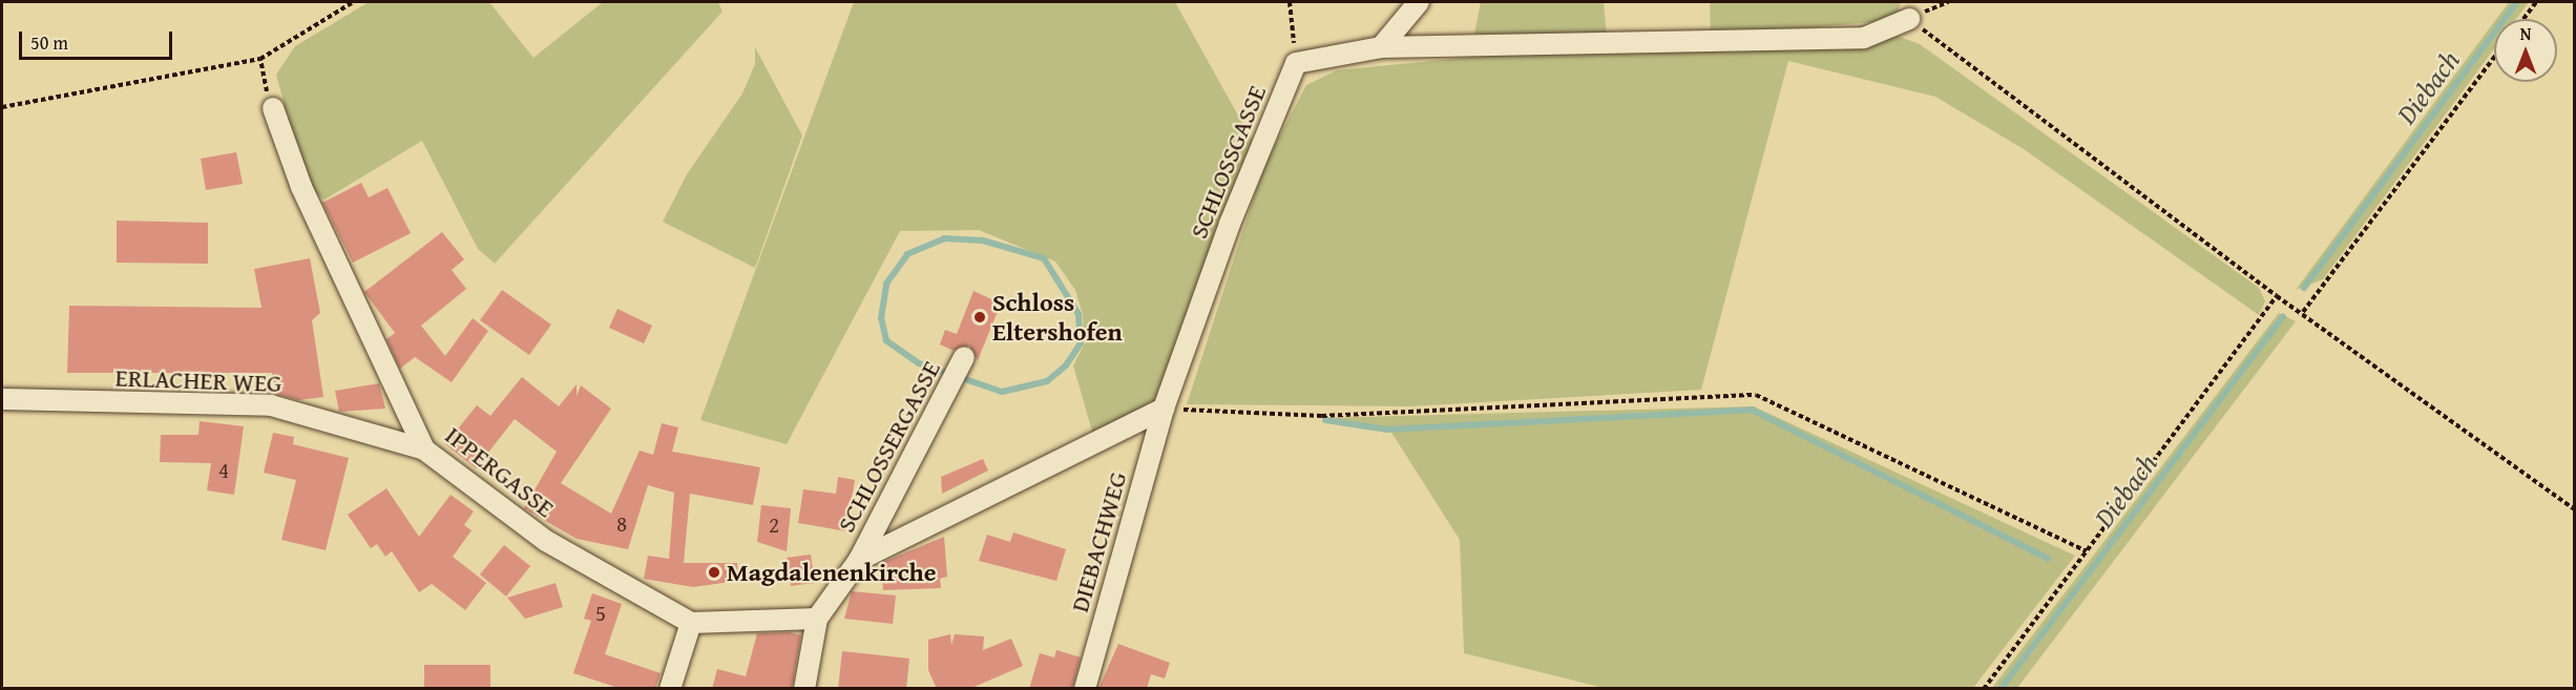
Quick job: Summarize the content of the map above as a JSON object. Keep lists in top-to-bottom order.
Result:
{
  "streets": {
    "street": [
      "SCHLOSSGASSE",
      "ERLACHER WEG",
      "SCHLOSSERGASSE",
      "IPPERGASSE",
      "DIEBACHWEG"
    ]
  },
  "crossings": [
    ["SCHLOSSGASSE", "DIEBACHWEG"],
    ["ERLACHER WEG", "IPPERGASSE"]
  ],
  "water": ["Diebach"],
  "places": ["Schloss Eltershofen", "Magdalenenkirche"],
  "house_numbers": [
    "4",
    "8",
    "2",
    "5"
  ],
  "scale_bar": "50 m",
  "north": "top"
}
